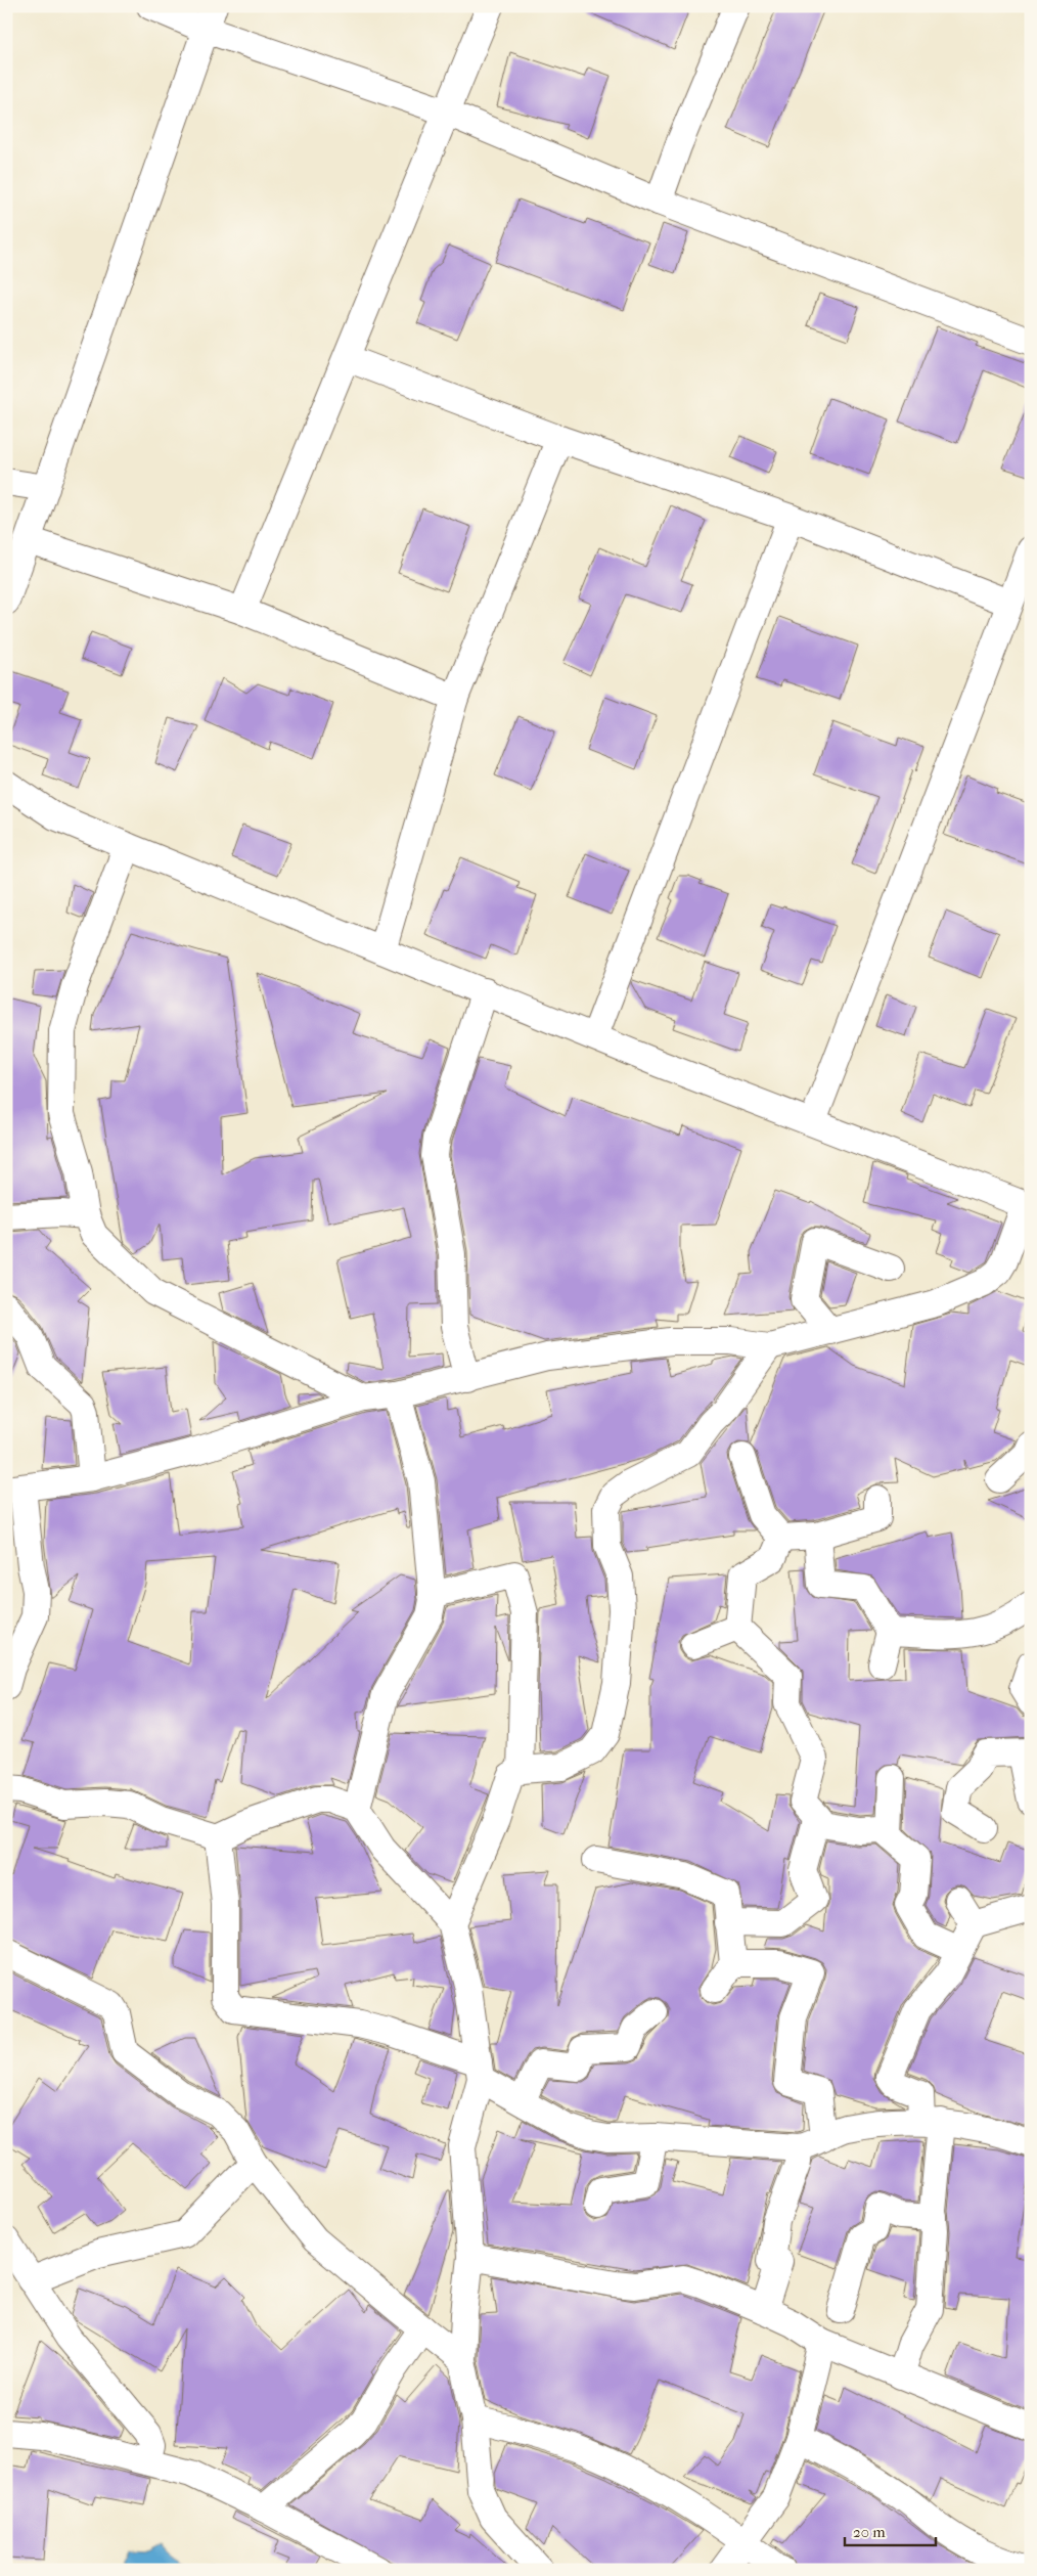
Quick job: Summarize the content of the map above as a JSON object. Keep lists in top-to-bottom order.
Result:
{
  "scale_bar": "20 m"
}
